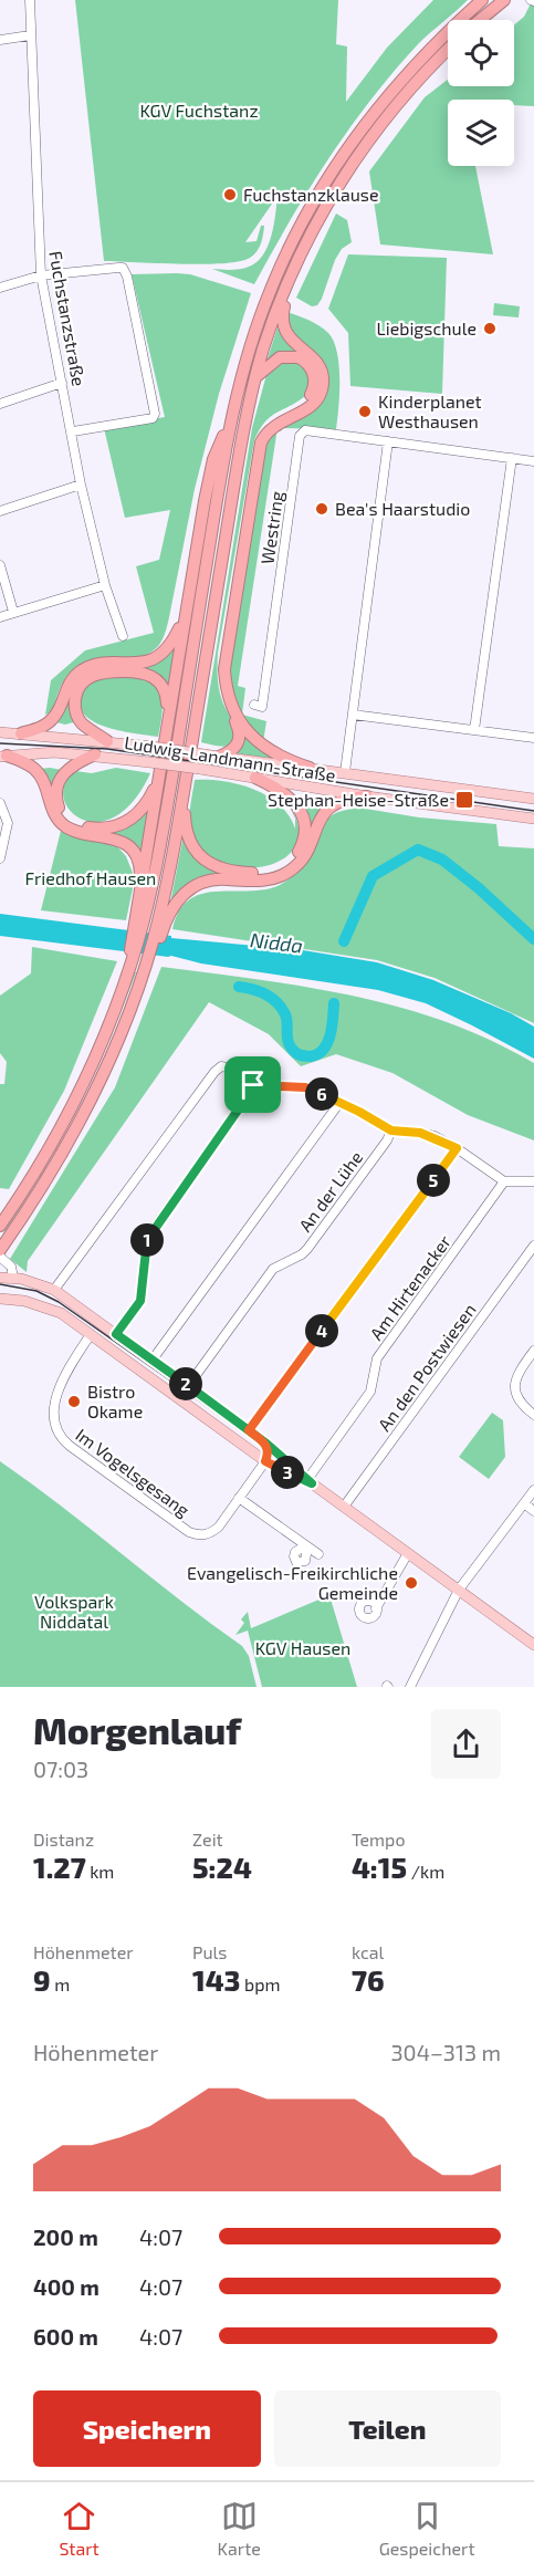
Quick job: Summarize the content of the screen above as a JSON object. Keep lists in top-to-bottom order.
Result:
{
  "streets": {
    "main road": ["Ludwig-Landmann-Straße"],
    "street": [
      "Fuchstanzstraße",
      "Westring",
      "An der Lühe",
      "Am Hirtenacker",
      "An den Postwiesen",
      "Im Vogelsgesang"
    ]
  },
  "water": ["Nidda"],
  "parks": [
    "KGV Fuchstanz",
    "Friedhof Hausen",
    "Volkspark Niddatal",
    "KGV Hausen"
  ],
  "places": {
    "other": [
      "Fuchstanzklause",
      "Liebigschule",
      "Kinderplanet Westhausen",
      "Bea's Haarstudio",
      "Bistro Okame",
      "Evangelisch-Freikirchliche Gemeinde"
    ],
    "transit": ["Stephan-Heise-Straße"]
  },
  "page": {
    "pins": [
      "6",
      "5",
      "1",
      "4",
      "2",
      "3"
    ],
    "heading": ["Morgenlauf", "07:03"],
    "stats": [
      ["Distanz", "1.27 km"],
      ["Zeit", "5:24"],
      ["Tempo", "4:15 /km"],
      ["Höhenmeter", "9 m"],
      ["Puls", "143 bpm"],
      ["kcal", "76"]
    ],
    "chart": ["Höhenmeter", "304–313 m"],
    "list": [
      {
        "name": "200 m",
        "note": "4:07"
      },
      {
        "name": "400 m",
        "note": "4:07"
      },
      {
        "name": "600 m",
        "note": "4:07"
      }
    ],
    "buttons": ["Speichern", "Teilen"],
    "tabs": ["Start", "Karte", "Gespeichert"]
  }
}
